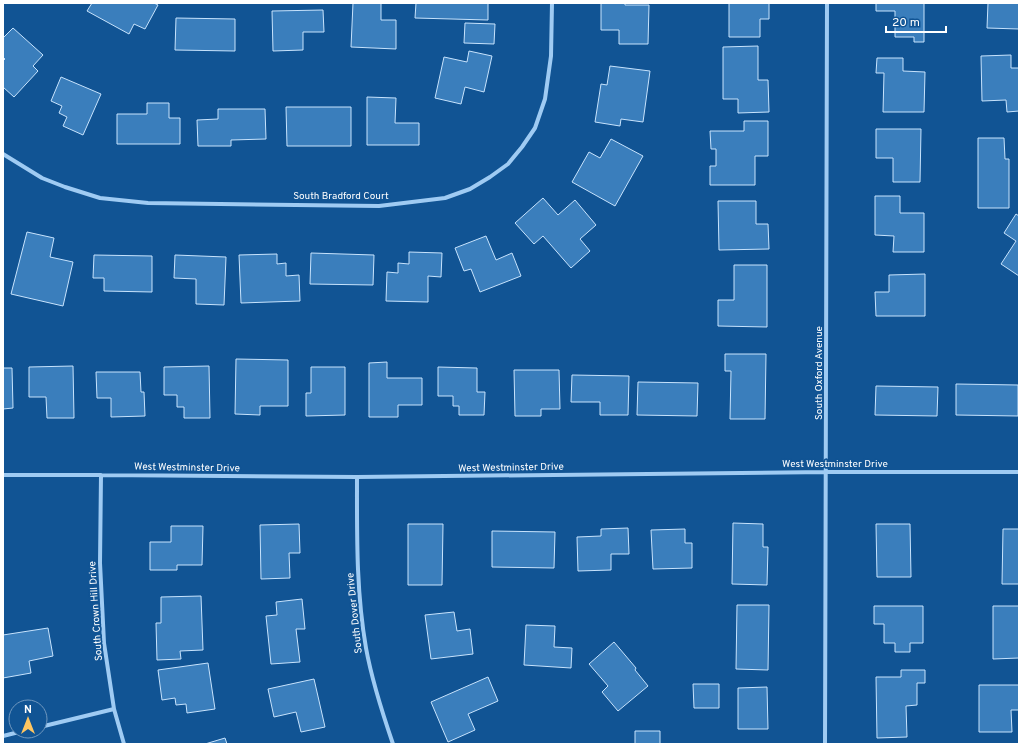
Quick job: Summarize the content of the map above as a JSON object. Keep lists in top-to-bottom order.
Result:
{
  "streets": {
    "street": [
      "South Bradford Court",
      "South Oxford Avenue",
      "West Westminster Drive",
      "South Crown Hill Drive",
      "South Dover Drive"
    ]
  },
  "crossings": [
    ["South Oxford Avenue", "West Westminster Drive"],
    ["West Westminster Drive", "South Crown Hill Drive"],
    ["West Westminster Drive", "South Dover Drive"]
  ],
  "scale_bar": "20 m",
  "north": "top"
}
